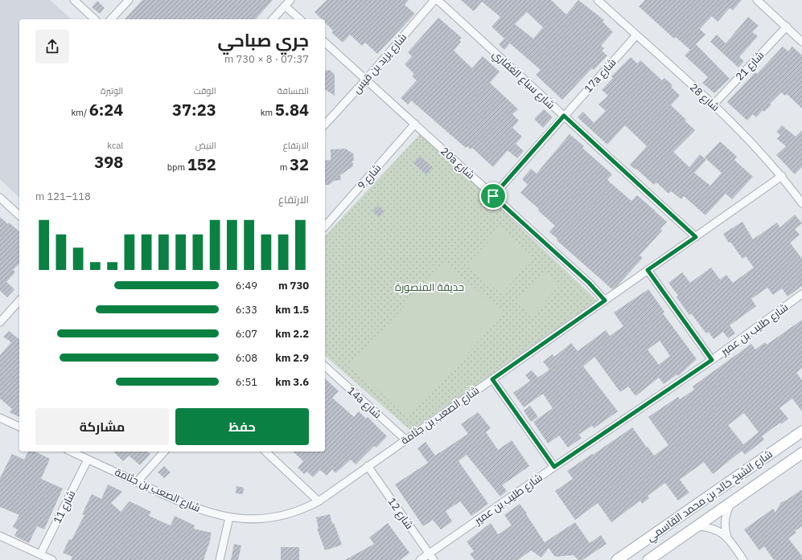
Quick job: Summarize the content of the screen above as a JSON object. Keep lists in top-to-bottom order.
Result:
{
  "streets": {
    "main road": ["شارع الشيخ خالد بن محمد القاسمي"],
    "street": [
      "شارع يزيد بن قيس",
      "شارع 21",
      "17a شارع",
      "شارع سباع الغفاري",
      "شارع 28",
      "20a شارع",
      "شارع 9",
      "شارع طليب بن عمير",
      "14a شارع",
      "شارع الصعب بن جثامة",
      "شارع 11",
      "شارع 12"
    ]
  },
  "crossings": [
    ["شارع يزيد بن قيس", "20a شارع"],
    ["شارع 21", "شارع 28"],
    ["17a شارع", "شارع سباع الغفاري"],
    ["17a شارع", "شارع 28"],
    ["17a شارع", "20a شارع"],
    ["شارع سباع الغفاري", "شارع الصعب بن جثامة"],
    ["شارع 28", "شارع الصعب بن جثامة"],
    ["20a شارع", "شارع 9"],
    ["20a شارع", "شارع الصعب بن جثامة"],
    ["شارع طليب بن عمير", "شارع 12"],
    ["14a شارع", "شارع الصعب بن جثامة"],
    ["شارع الصعب بن جثامة", "شارع 11"],
    ["شارع الصعب بن جثامة", "شارع 12"]
  ],
  "parks": ["حديقة المنصورة"],
  "page": {
    "heading": ["جري صباحي", "07:37 · 8 × 730 m"],
    "stats": [
      ["المسافة", "5.84 km"],
      ["الوقت", "37:23"],
      ["الوتيرة", "6:24 /km"],
      ["الارتفاع", "32 m"],
      ["النبض", "152 bpm"],
      ["kcal", "398"]
    ],
    "chart": ["الارتفاع", "118–121 m"],
    "list": [
      {
        "name": "730 m",
        "note": "6:49"
      },
      {
        "name": "1.5 km",
        "note": "6:33"
      },
      {
        "name": "2.2 km",
        "note": "6:07"
      },
      {
        "name": "2.9 km",
        "note": "6:08"
      },
      {
        "name": "3.6 km",
        "note": "6:51"
      }
    ],
    "buttons": ["حفظ", "مشاركة"]
  }
}
